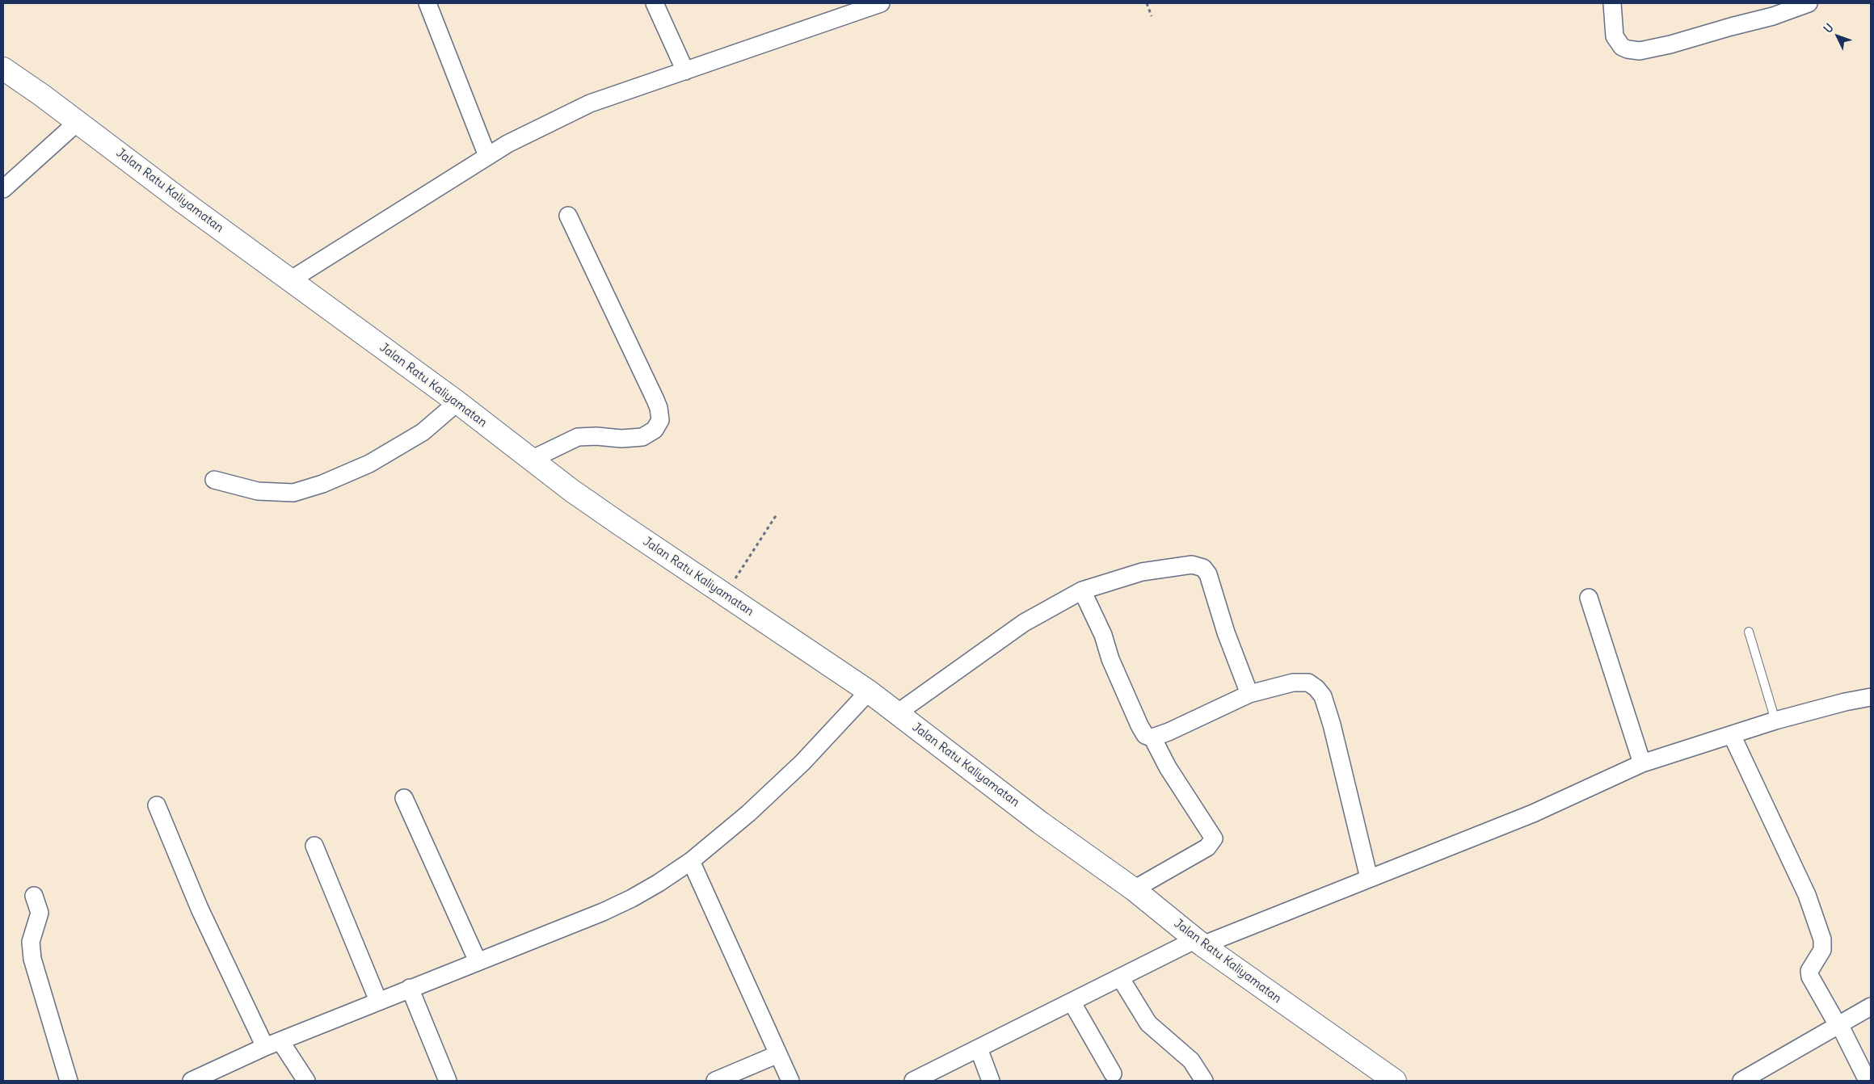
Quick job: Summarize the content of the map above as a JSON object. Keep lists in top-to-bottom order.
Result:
{
  "streets": {
    "main road": ["Jalan Ratu Kaliyamatan"]
  },
  "north": "top left"
}
